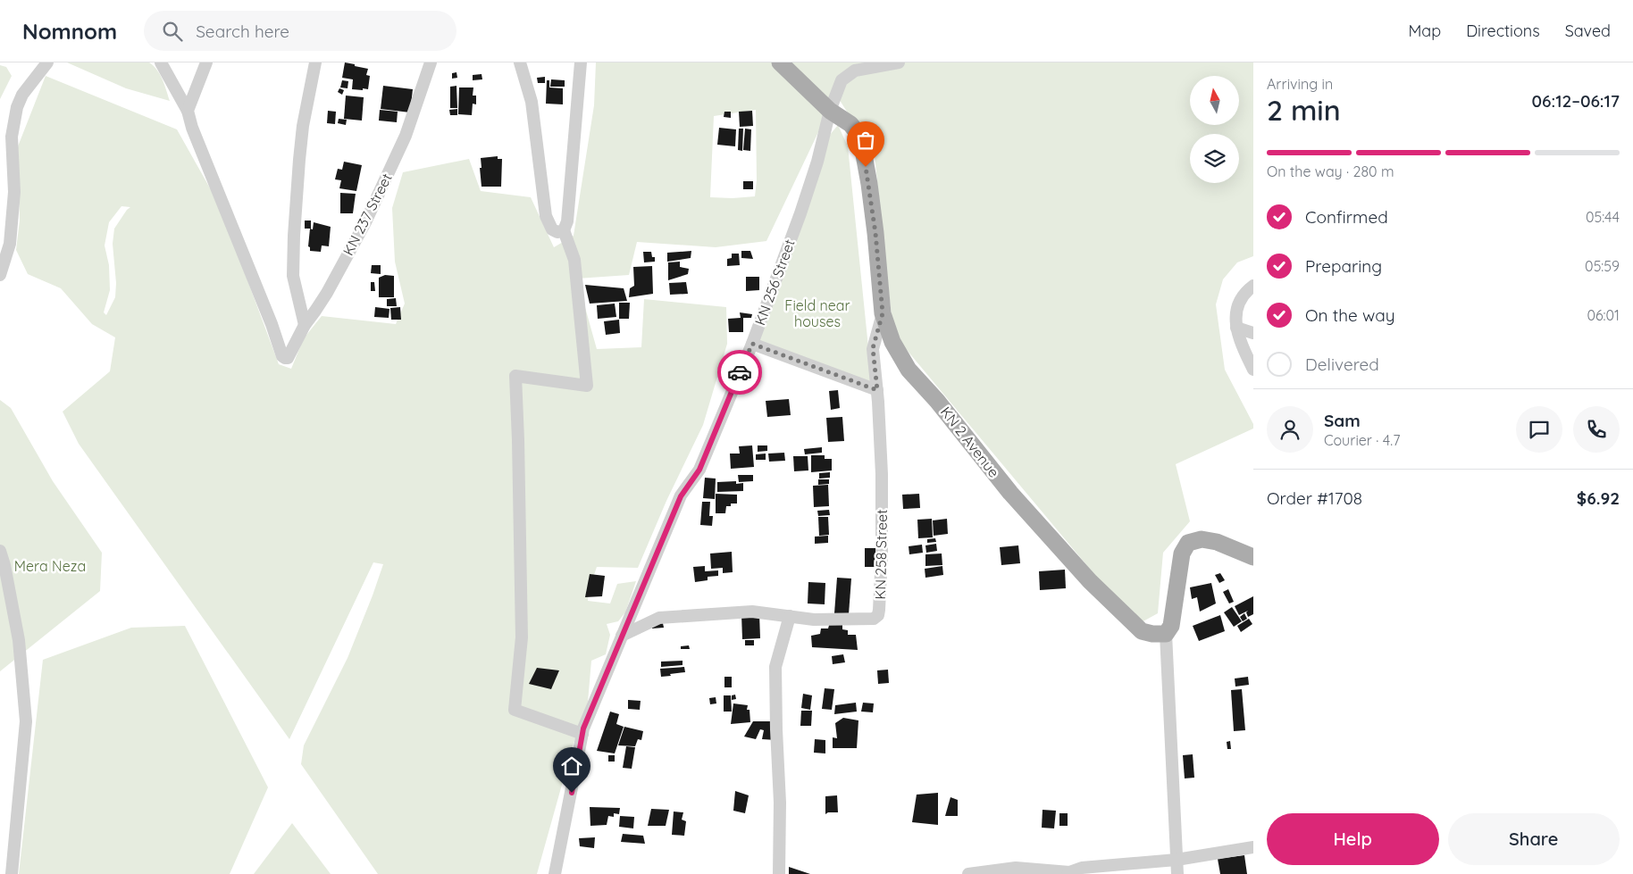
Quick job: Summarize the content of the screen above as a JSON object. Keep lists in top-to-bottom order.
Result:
{
  "streets": {
    "main road": ["KN 2 Avenue"],
    "street": ["KN 237 Street", "KN 256 Street", "KN 258 Street"]
  },
  "crossings": [
    ["KN 256 Street", "KN 2 Avenue"],
    ["KN 256 Street", "KN 258 Street"],
    ["KN 2 Avenue", "KN 258 Street"]
  ],
  "parks": ["Field near houses", "Mera Neza"],
  "north": "top",
  "page": {
    "header": "Nomnom",
    "search": "Search here",
    "nav": ["Map", "Directions", "Saved"],
    "heading": ["2 min", "Arriving in", "06:12–06:17"],
    "panel": [
      "Sam",
      "Courier · 4.7",
      "Order #1708",
      "$6.92"
    ],
    "bar": "On the way · 280 m",
    "list": [
      ["Confirmed", "05:44"],
      ["Preparing", "05:59"],
      ["On the way", "06:01"],
      "Delivered"
    ],
    "buttons": ["Help", "Share"]
  }
}
